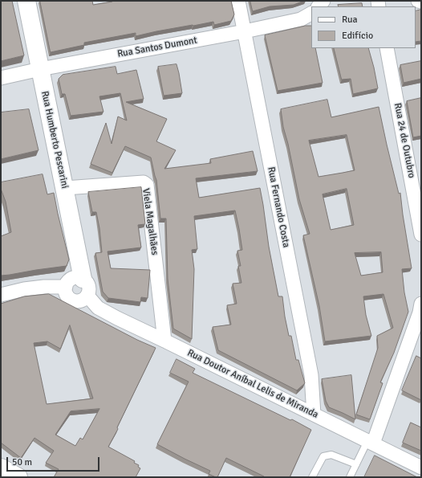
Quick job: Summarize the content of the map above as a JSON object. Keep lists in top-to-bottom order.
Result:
{
  "streets": {
    "street": [
      "Rua Santos Dumont",
      "Rua Humberto Pescarini",
      "Rua 24 de Outubro",
      "Rua Fernando Costa",
      "Viela Magalhães",
      "Rua Doutor Aníbal Lelis de Miranda"
    ]
  },
  "crossings": [
    ["Rua Santos Dumont", "Rua Humberto Pescarini"],
    ["Rua Santos Dumont", "Rua Fernando Costa"],
    ["Rua Humberto Pescarini", "Viela Magalhães"],
    ["Rua Humberto Pescarini", "Rua Doutor Aníbal Lelis de Miranda"],
    ["Rua Fernando Costa", "Rua Doutor Aníbal Lelis de Miranda"],
    ["Viela Magalhães", "Rua Doutor Aníbal Lelis de Miranda"]
  ],
  "legend": ["Rua", "Edifício"],
  "scale_bar": "50 m"
}
